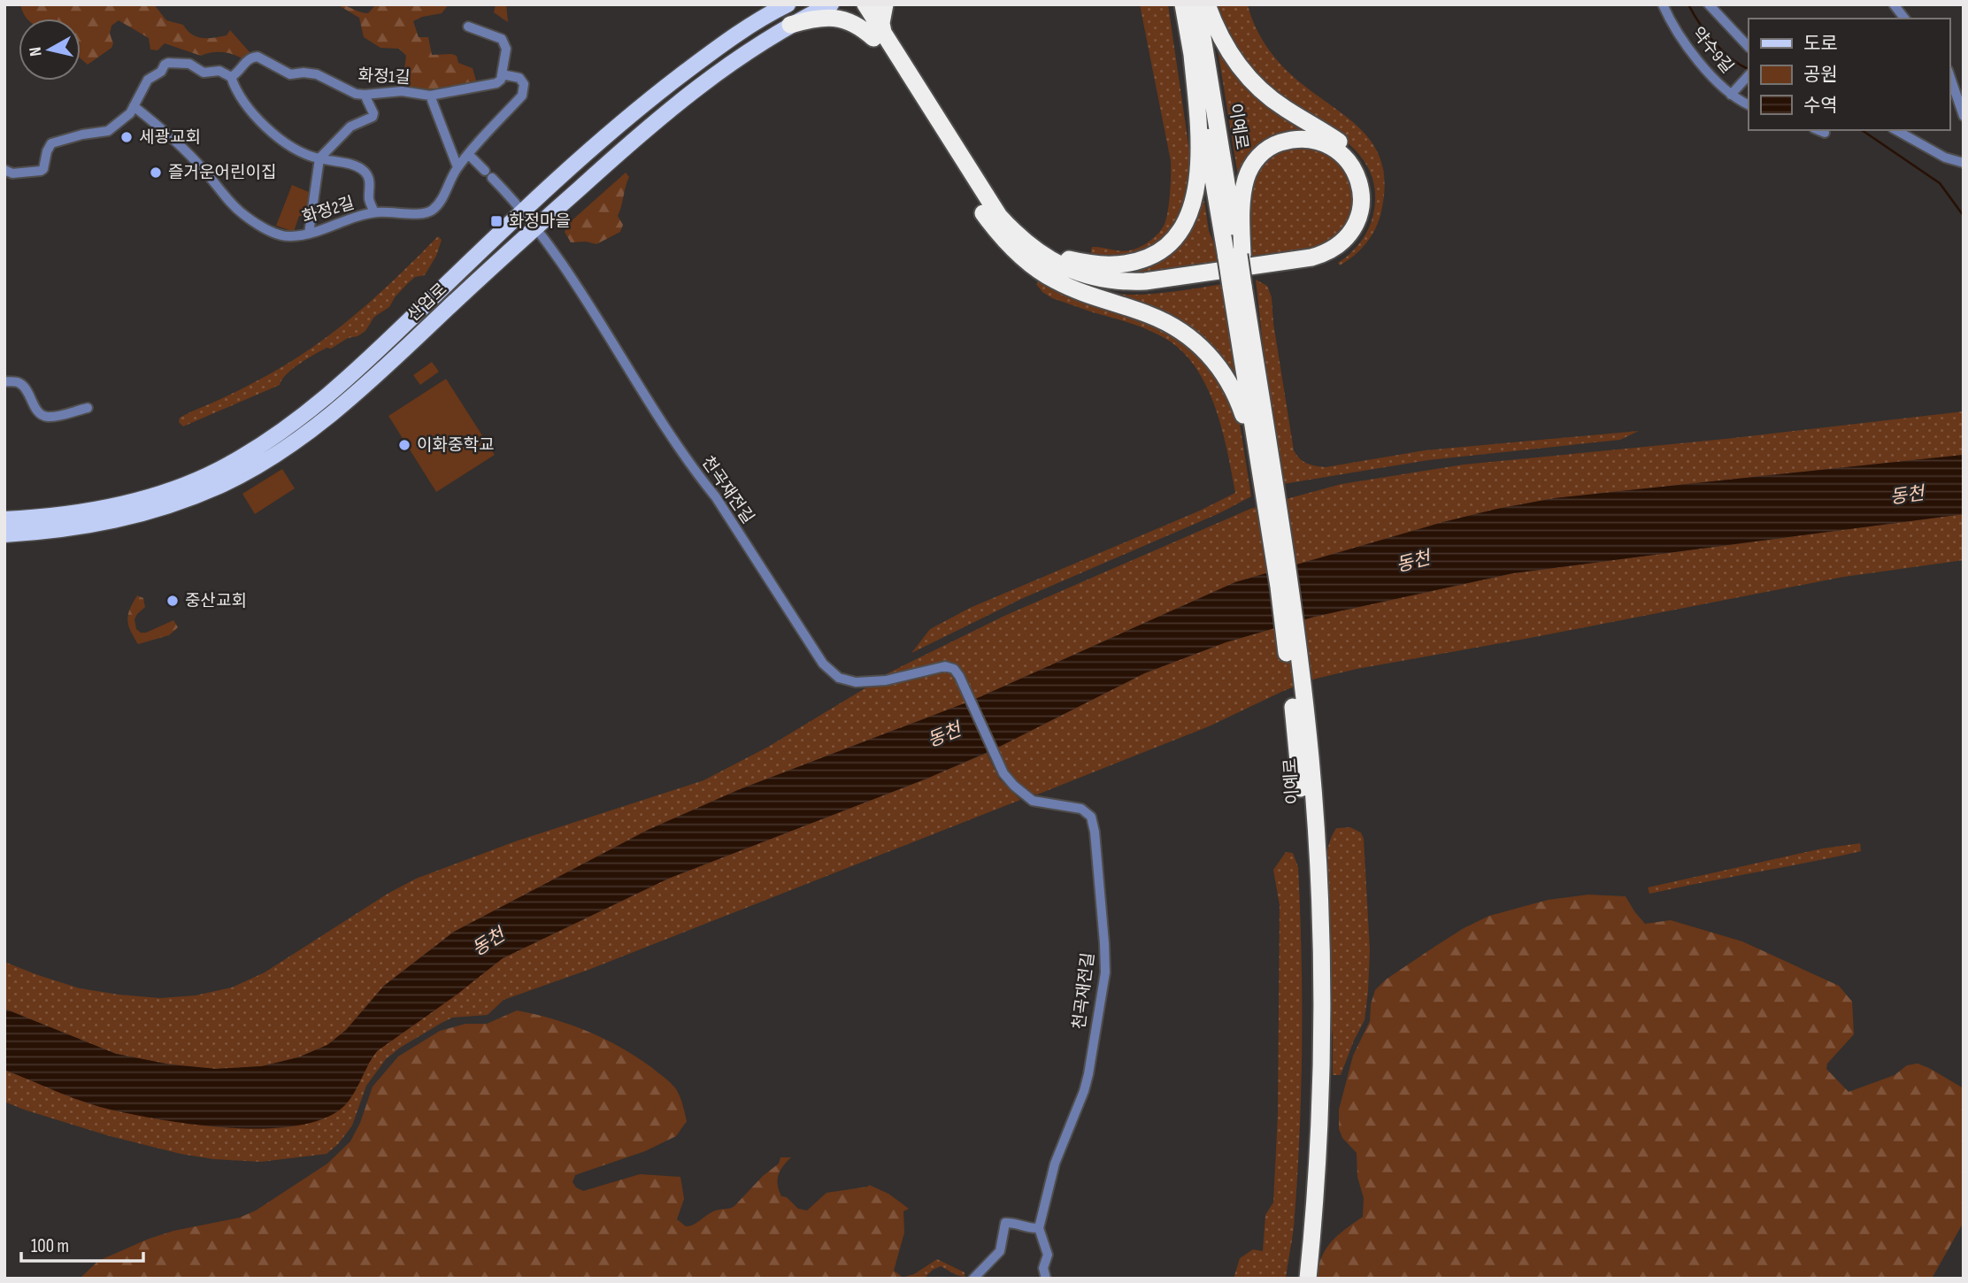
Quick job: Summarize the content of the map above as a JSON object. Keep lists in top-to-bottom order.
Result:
{
  "streets": {
    "highway": ["이예로"],
    "main road": ["산업로"],
    "street": [
      "약수9길",
      "화정1길",
      "화정2길",
      "천곡재전길"
    ]
  },
  "crossings": [
    ["산업로", "천곡재전길"]
  ],
  "water": ["동천"],
  "places": {
    "other": [
      "세광교회",
      "즐거운어린이집",
      "이화중학교",
      "중산교회"
    ],
    "transit": ["화정마을"]
  },
  "legend": ["도로", "공원", "수역"],
  "scale_bar": "100 m",
  "north": "left"
}
